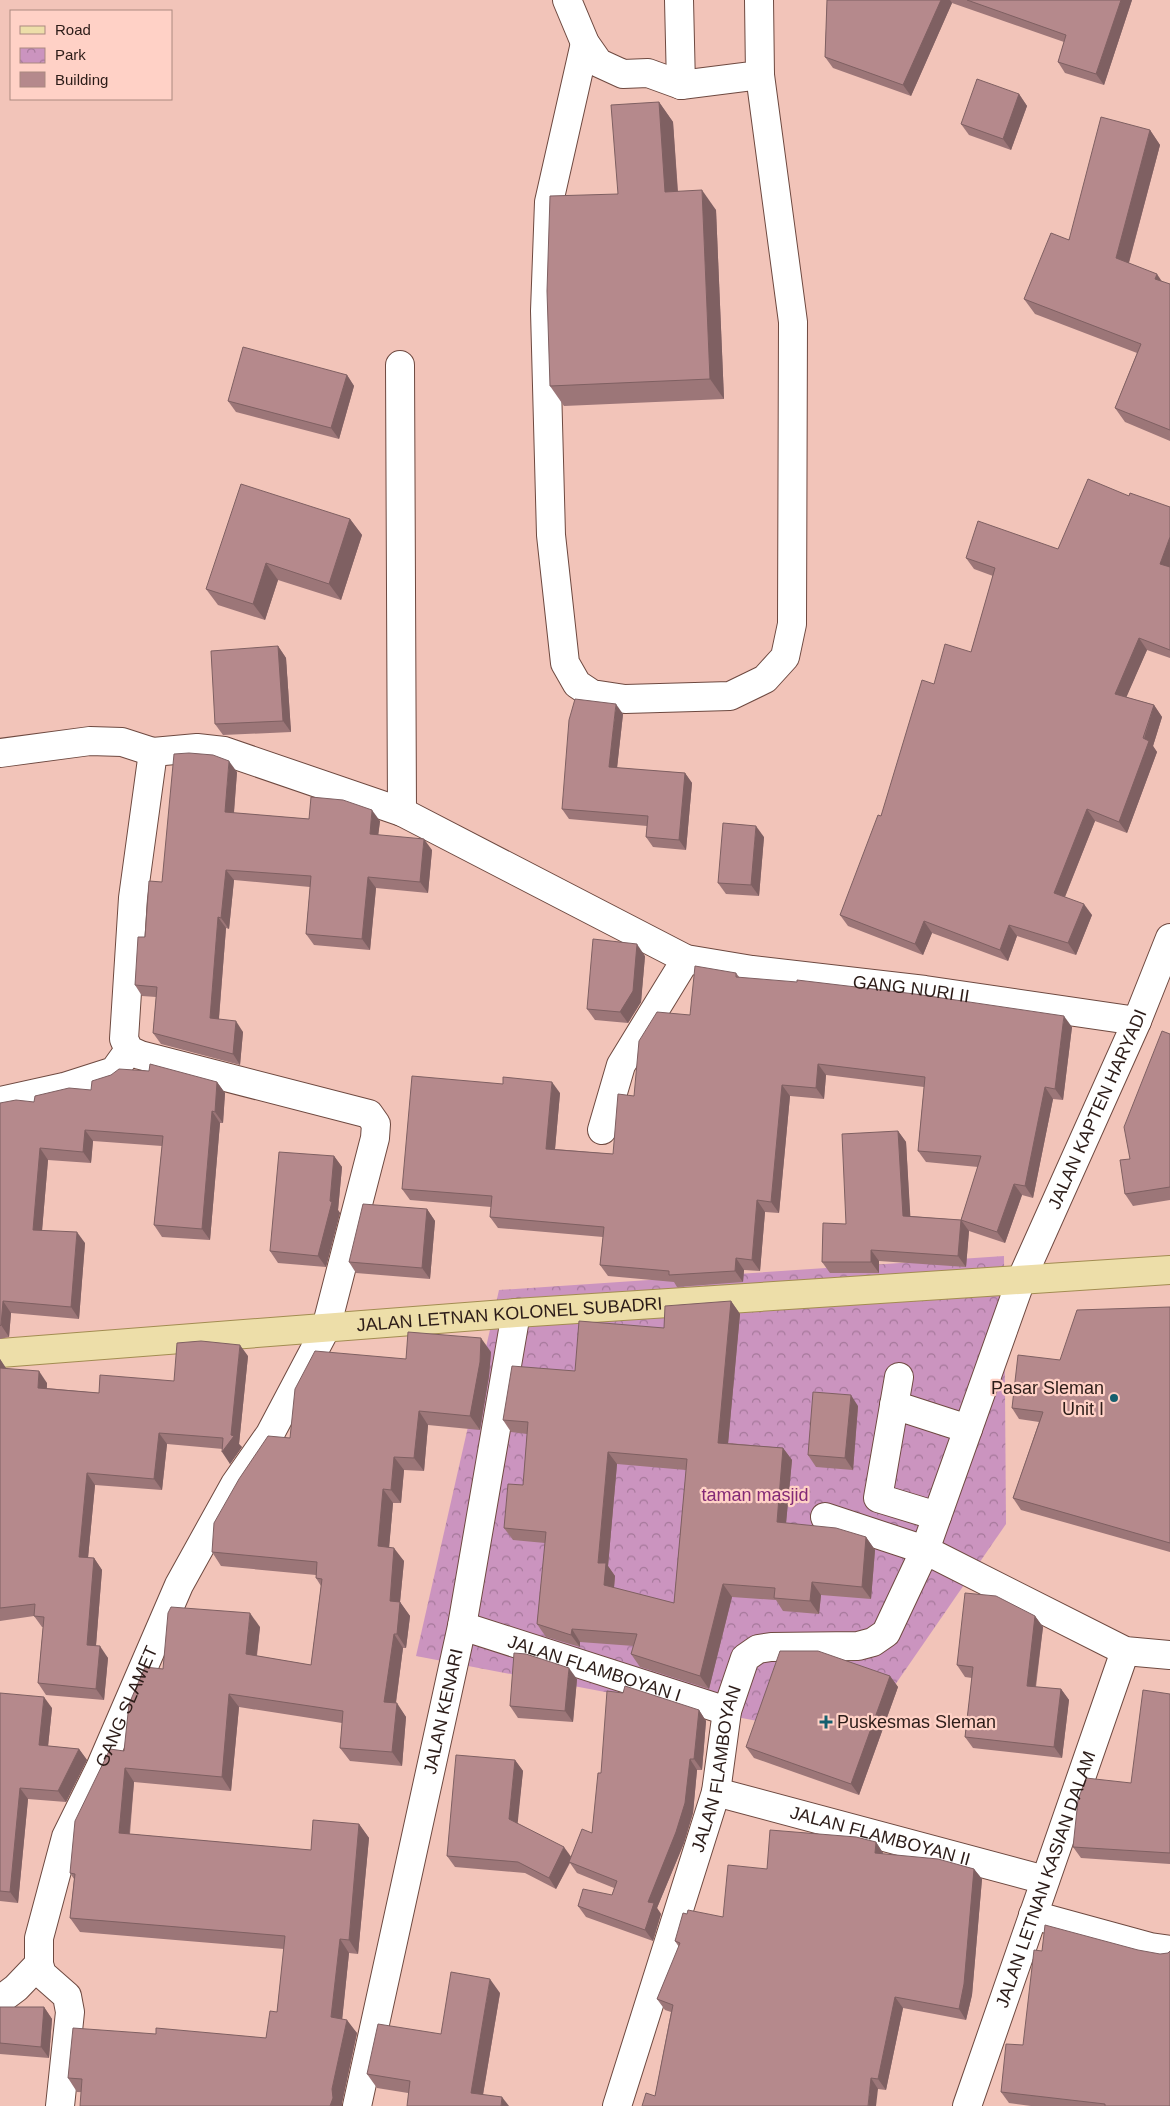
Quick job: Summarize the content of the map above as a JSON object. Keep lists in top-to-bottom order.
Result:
{
  "streets": {
    "main road": ["JALAN LETNAN KOLONEL SUBADRI"],
    "street": [
      "GANG NURI II",
      "JALAN KAPTEN HARYADI",
      "JALAN FLAMBOYAN I",
      "GANG SLAMET",
      "JALAN KENARI",
      "JALAN FLAMBOYAN",
      "JALAN FLAMBOYAN II",
      "JALAN LETNAN KASIAN DALAM"
    ]
  },
  "crossings": [
    ["GANG NURI II", "JALAN KAPTEN HARYADI"],
    ["JALAN KAPTEN HARYADI", "JALAN LETNAN KOLONEL SUBADRI"],
    ["JALAN KAPTEN HARYADI", "JALAN FLAMBOYAN"],
    ["JALAN LETNAN KOLONEL SUBADRI", "GANG SLAMET"],
    ["JALAN LETNAN KOLONEL SUBADRI", "JALAN KENARI"],
    ["JALAN LETNAN KOLONEL SUBADRI", "JALAN FLAMBOYAN"],
    ["JALAN FLAMBOYAN I", "JALAN KENARI"],
    ["JALAN FLAMBOYAN I", "JALAN FLAMBOYAN"],
    ["JALAN FLAMBOYAN", "JALAN FLAMBOYAN II"],
    ["JALAN FLAMBOYAN II", "JALAN LETNAN KASIAN DALAM"]
  ],
  "parks": ["taman masjid"],
  "places": {
    "other": ["Pasar Sleman Unit I"],
    "health": ["Puskesmas Sleman"]
  },
  "legend": ["Road", "Park", "Building"]
}
